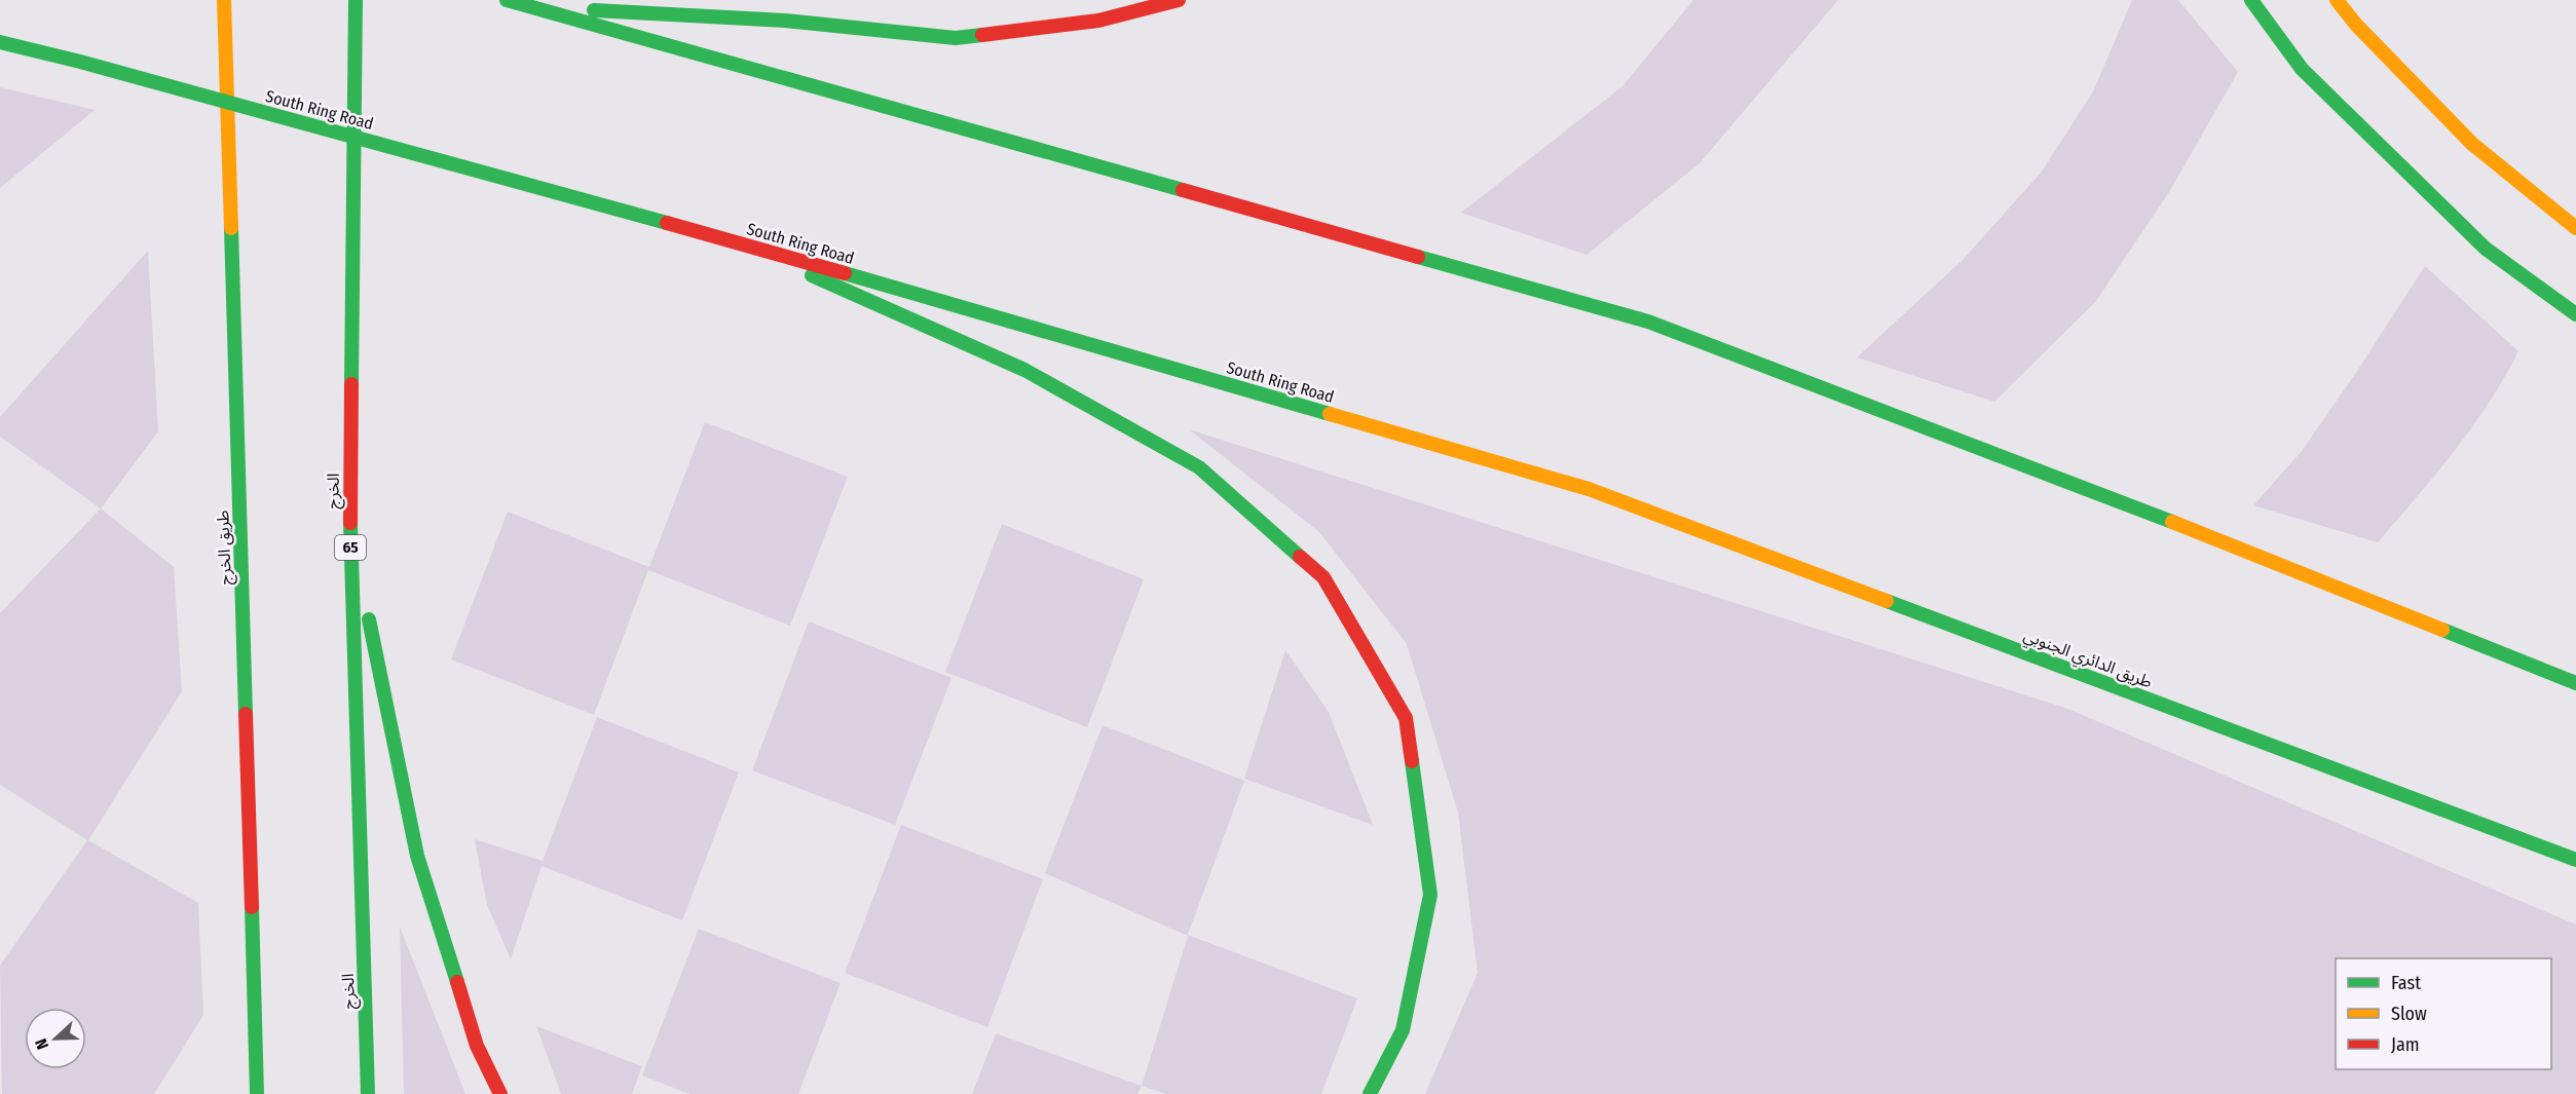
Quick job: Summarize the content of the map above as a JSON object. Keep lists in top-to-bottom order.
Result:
{
  "streets": {
    "main road": [
      "South Ring Road",
      "الخرج",
      "طريق الخرج",
      "65",
      "طريق الدائري الجنوبي"
    ]
  },
  "crossings": [
    ["South Ring Road", "طريق الدائري الجنوبي"]
  ],
  "legend": ["Fast", "Slow", "Jam"],
  "north": "left"
}
